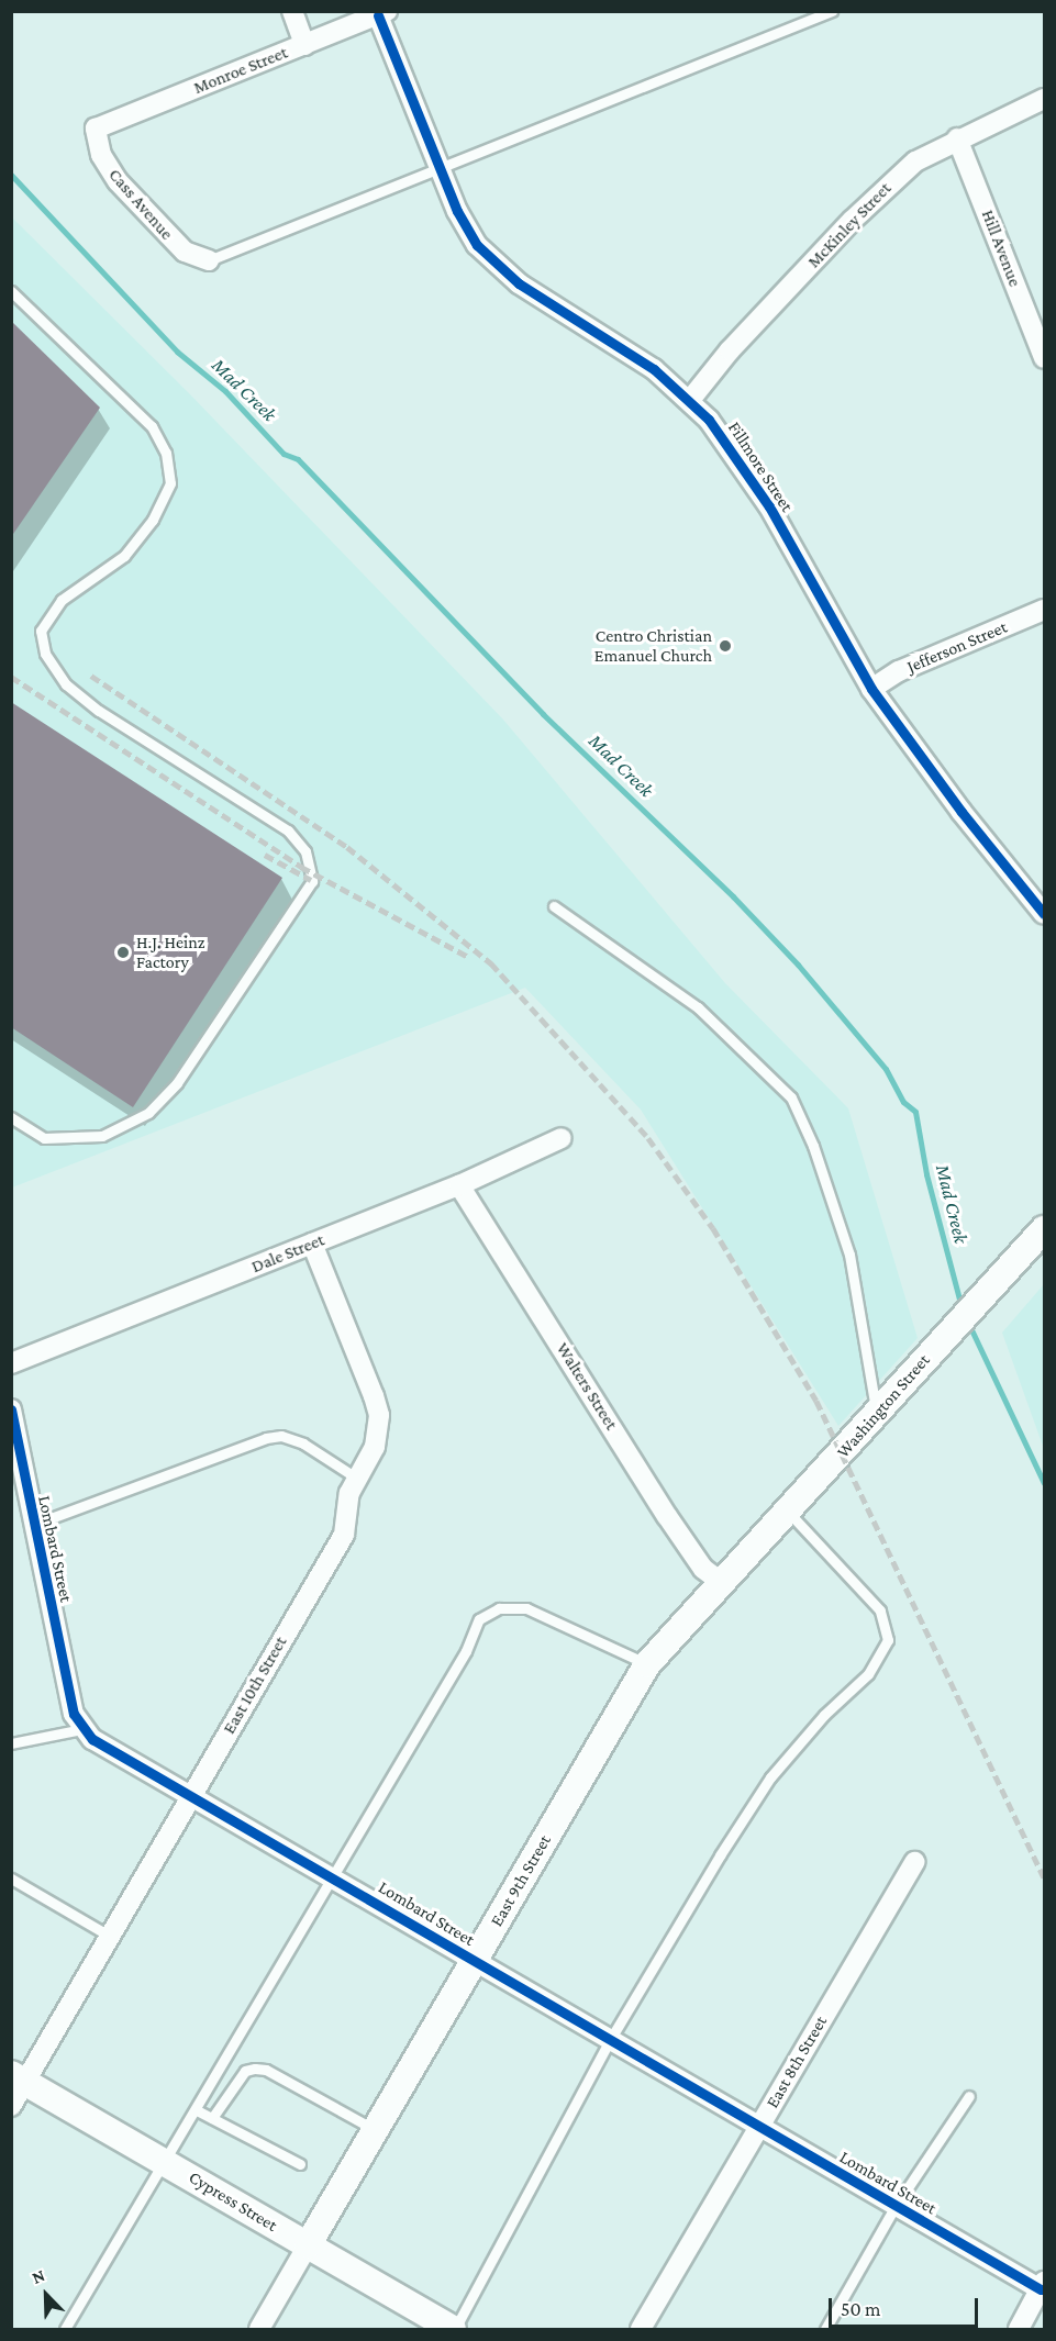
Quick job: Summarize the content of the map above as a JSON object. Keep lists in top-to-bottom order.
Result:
{
  "streets": {
    "main road": ["Washington Street", "East 9th Street", "Cypress Street"],
    "street": [
      "Monroe Street",
      "Cass Avenue",
      "McKinley Street",
      "Hill Avenue",
      "Fillmore Street",
      "Jefferson Street",
      "Dale Street",
      "Walters Street",
      "Lombard Street",
      "East 10th Street",
      "East 8th Street"
    ]
  },
  "crossings": [
    ["Monroe Street", "Cass Avenue"],
    ["Monroe Street", "Fillmore Street"],
    ["McKinley Street", "Hill Avenue"],
    ["McKinley Street", "Fillmore Street"],
    ["Fillmore Street", "Jefferson Street"],
    ["Dale Street", "Walters Street"],
    ["Dale Street", "East 10th Street"],
    ["Walters Street", "Washington Street"],
    ["Walters Street", "East 9th Street"],
    ["Washington Street", "East 9th Street"],
    ["Lombard Street", "East 10th Street"],
    ["Lombard Street", "East 9th Street"],
    ["Lombard Street", "East 8th Street"],
    ["East 10th Street", "Cypress Street"],
    ["East 9th Street", "Cypress Street"]
  ],
  "water": ["Mad Creek"],
  "places": ["Centro Christian Emanuel Church", "H.J. Heinz Factory"],
  "scale_bar": "50 m",
  "north": "top left"
}
